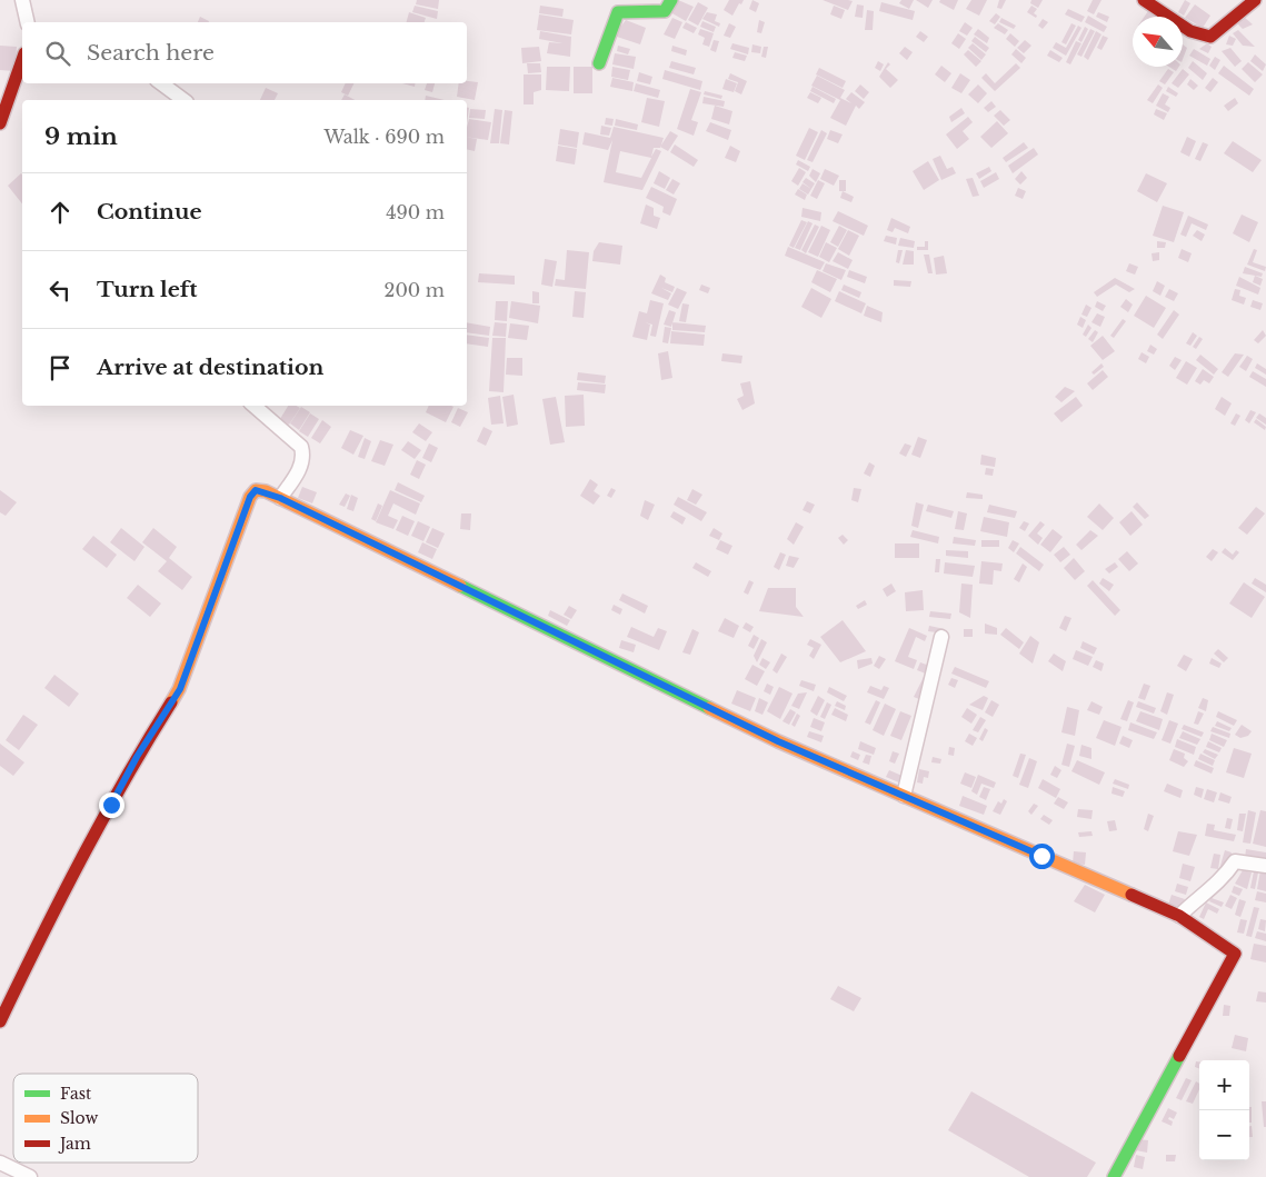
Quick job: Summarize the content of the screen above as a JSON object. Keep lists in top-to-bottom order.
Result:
{
  "legend": ["Fast", "Slow", "Jam"],
  "north": "top left",
  "page": {
    "search": "Search here",
    "heading": ["9 min", "Walk · 690 m"],
    "list": [
      ["Continue", "490 m"],
      ["Turn left", "200 m"],
      "Arrive at destination"
    ],
    "map_buttons": ["+", "−"]
  }
}
